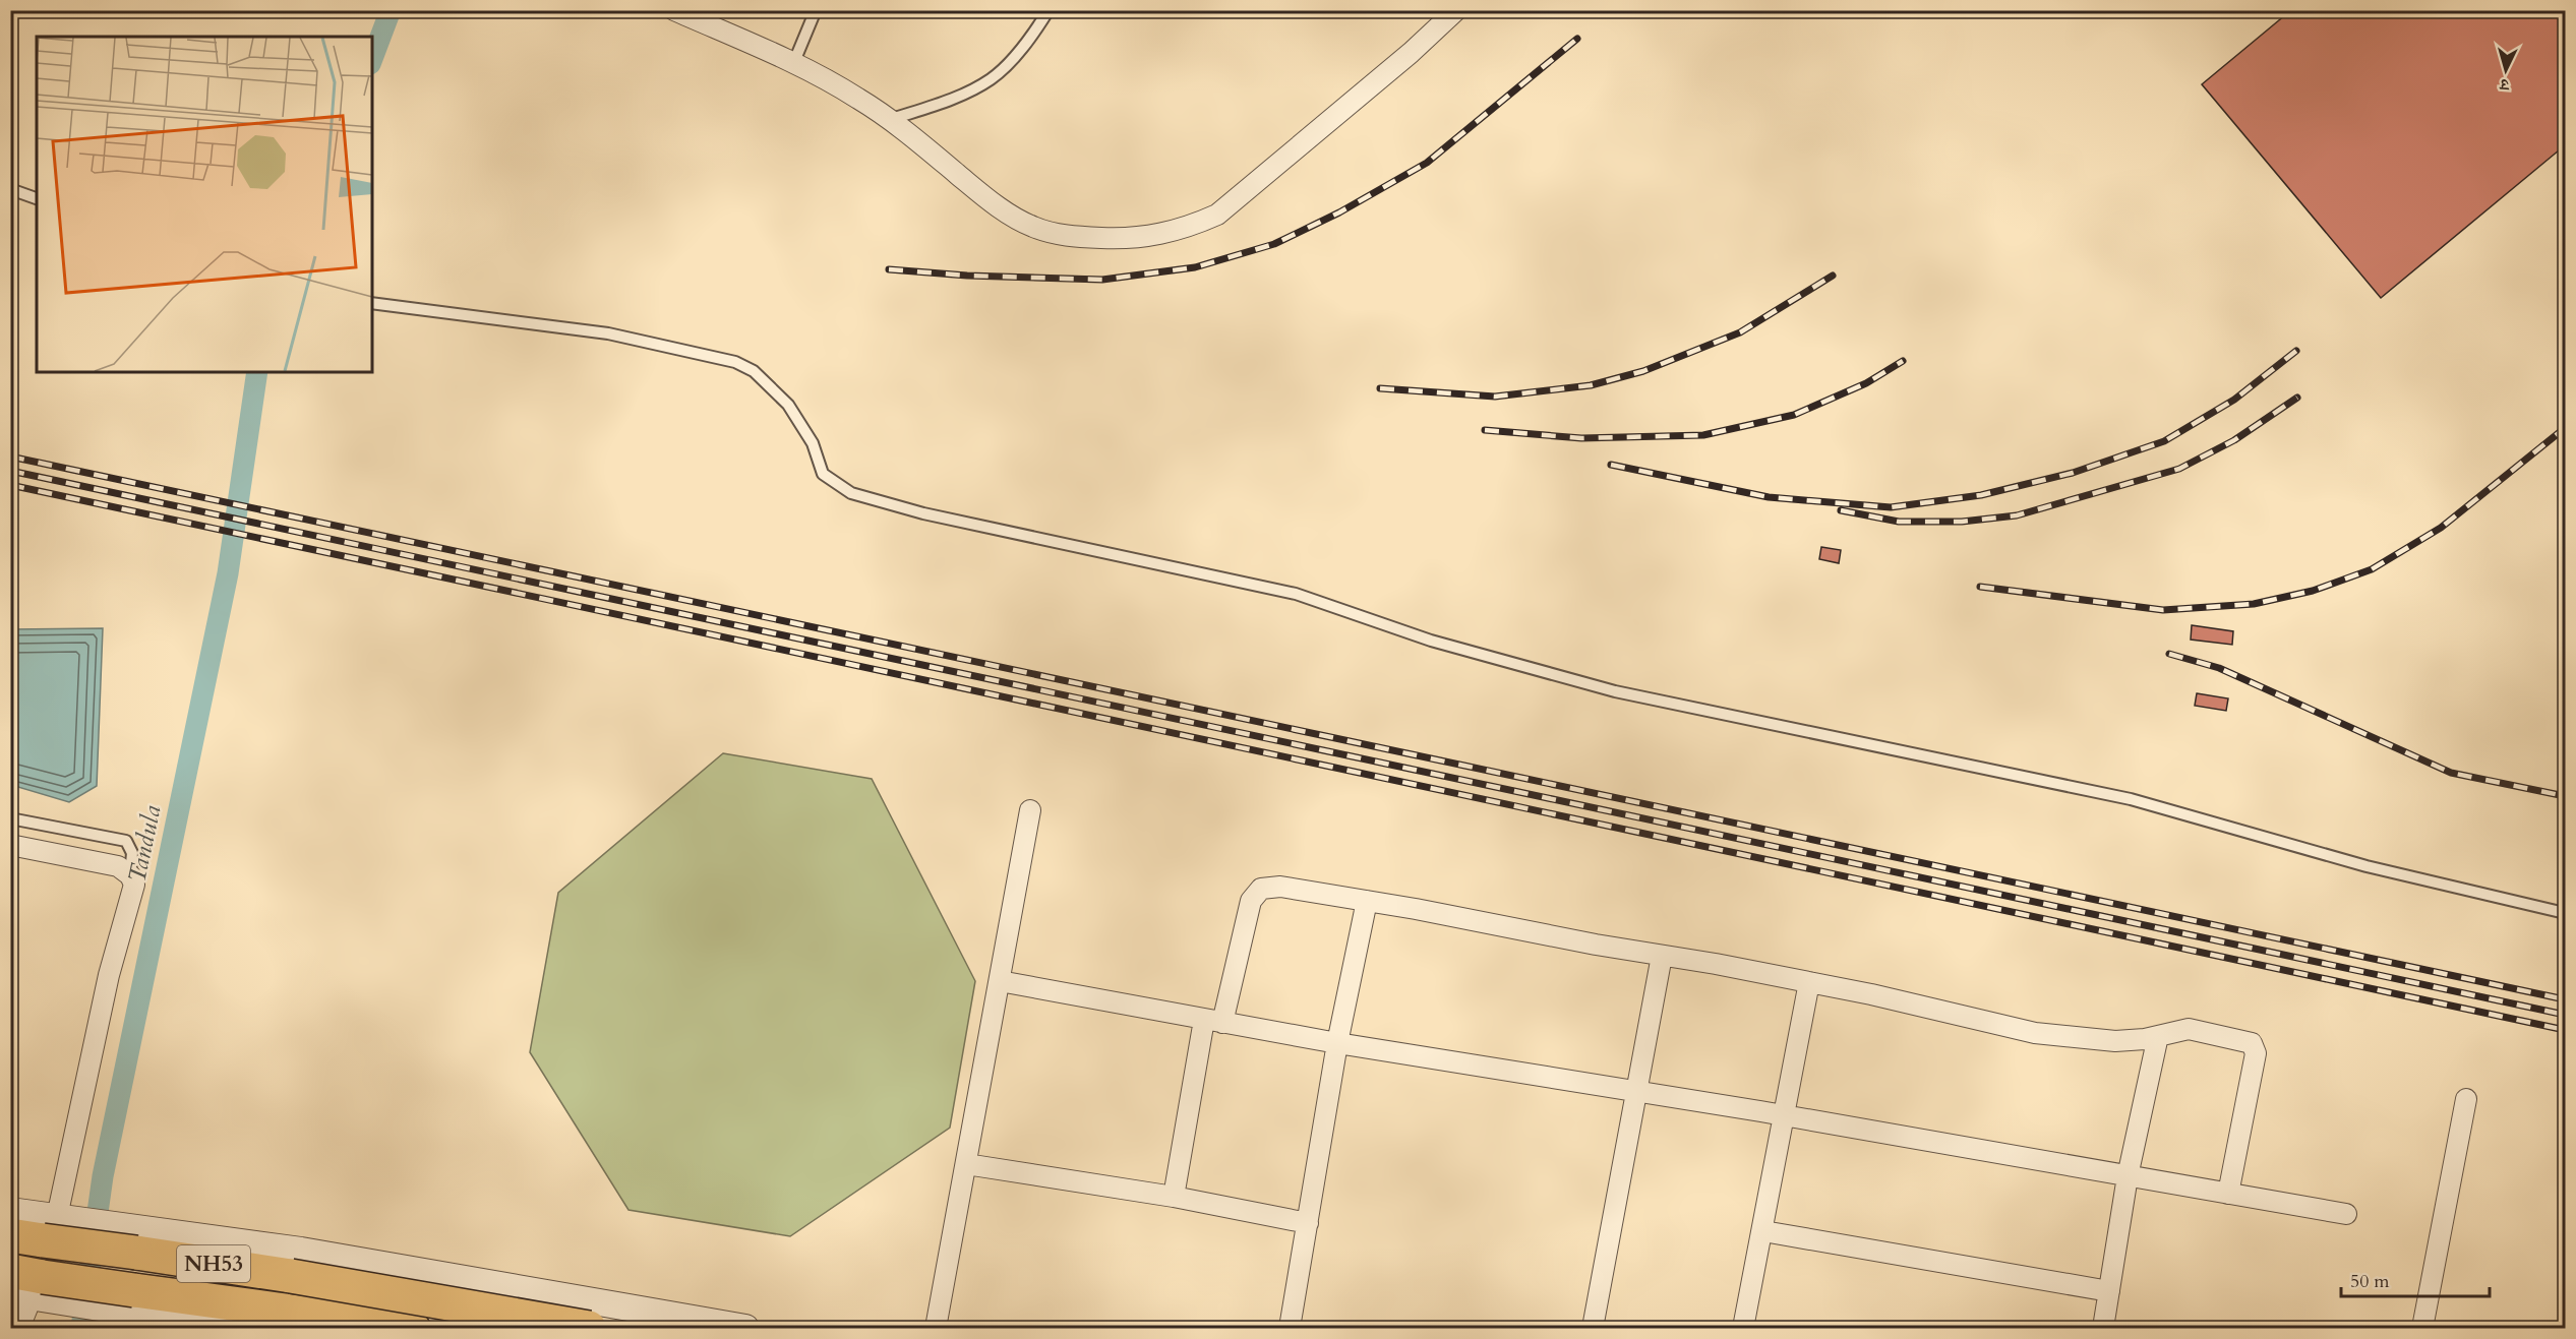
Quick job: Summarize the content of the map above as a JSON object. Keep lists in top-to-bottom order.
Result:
{
  "streets": {
    "highway": ["NH53"]
  },
  "water": ["Tandula"],
  "scale_bar": "50 m",
  "north": "bottom"
}
